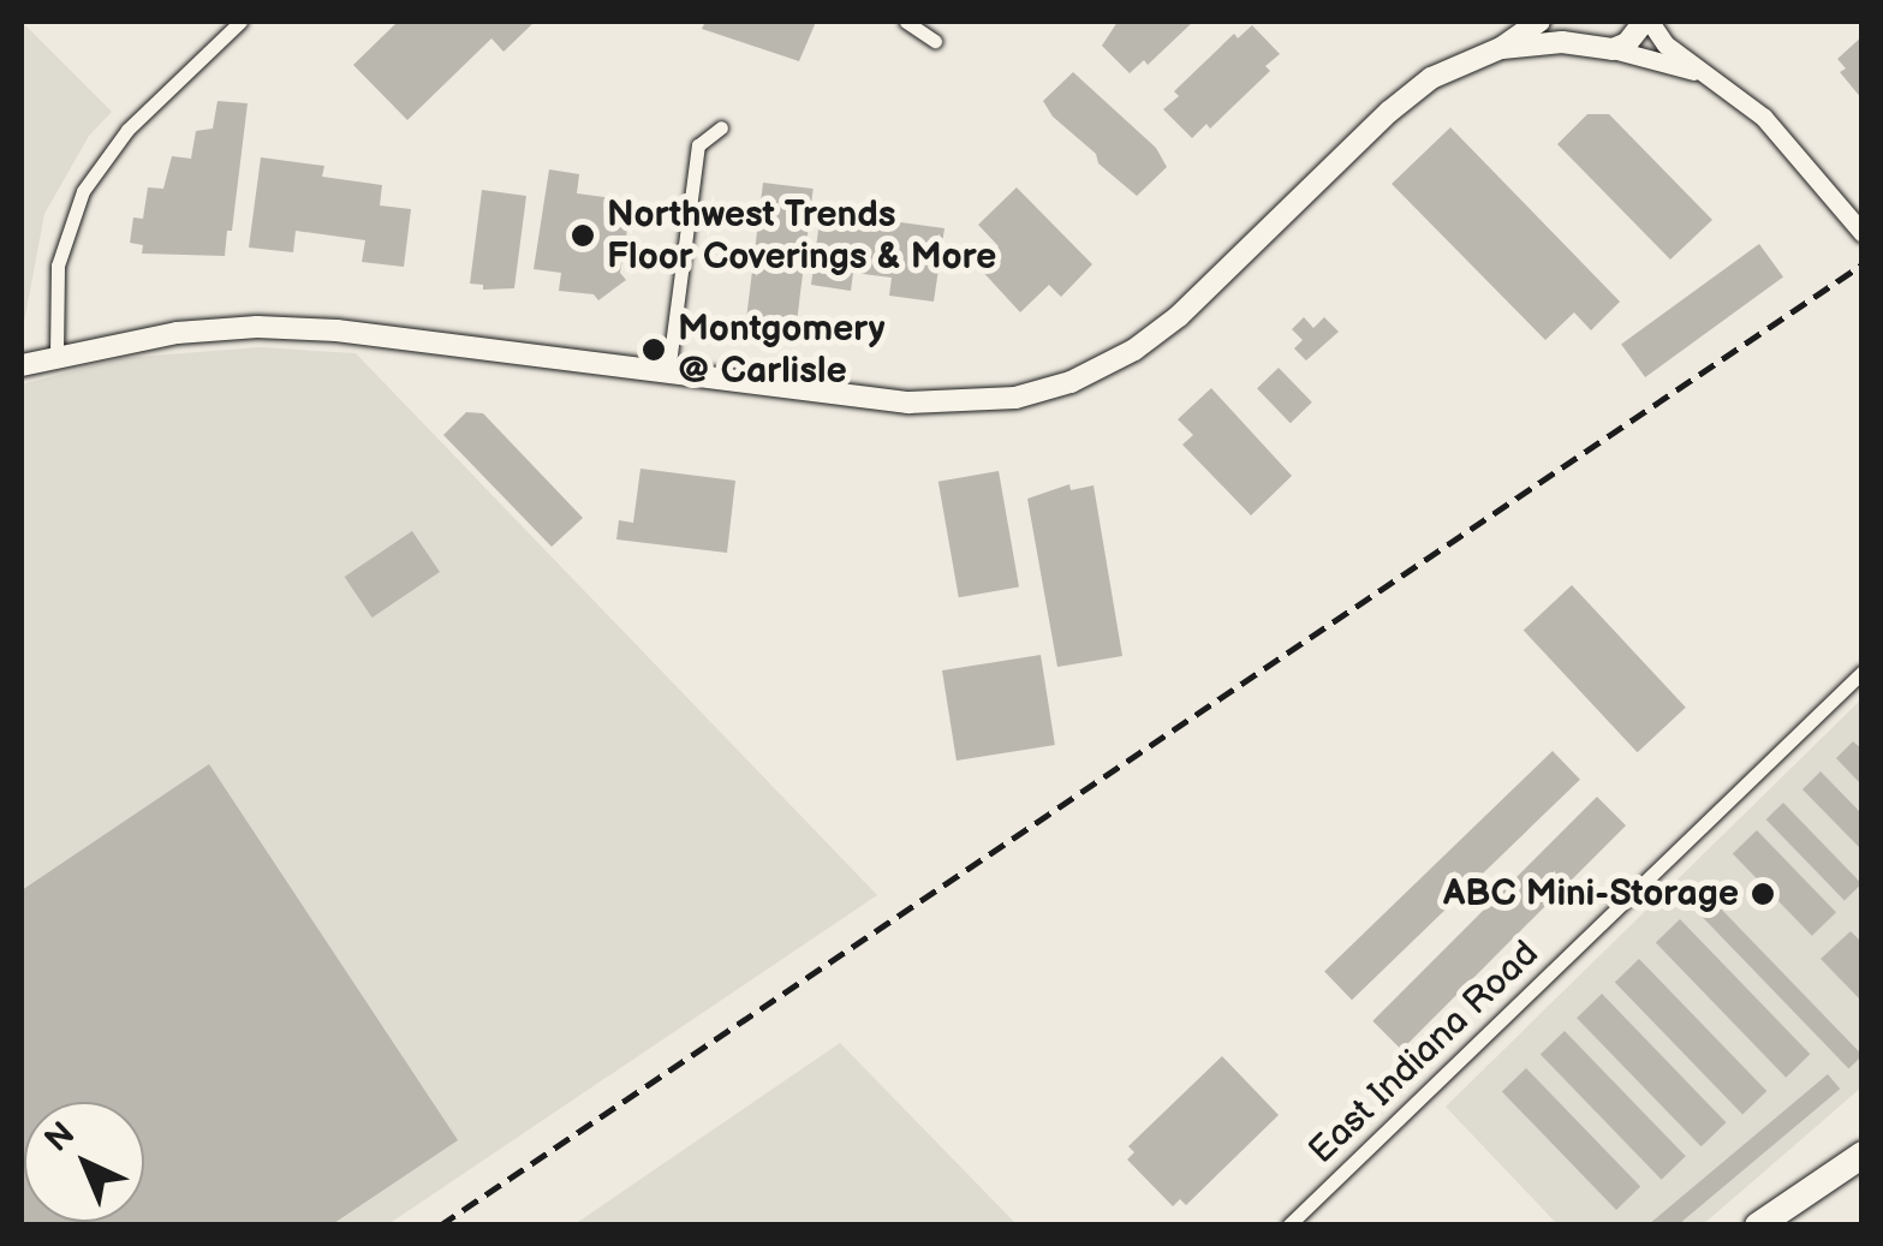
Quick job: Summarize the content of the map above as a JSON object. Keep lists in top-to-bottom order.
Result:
{
  "streets": {
    "street": ["East Indiana Road"]
  },
  "places": ["Northwest Trends Floor Coverings & More", "Montgomery @ Carlisle", "ABC Mini-Storage"],
  "north": "top left"
}
